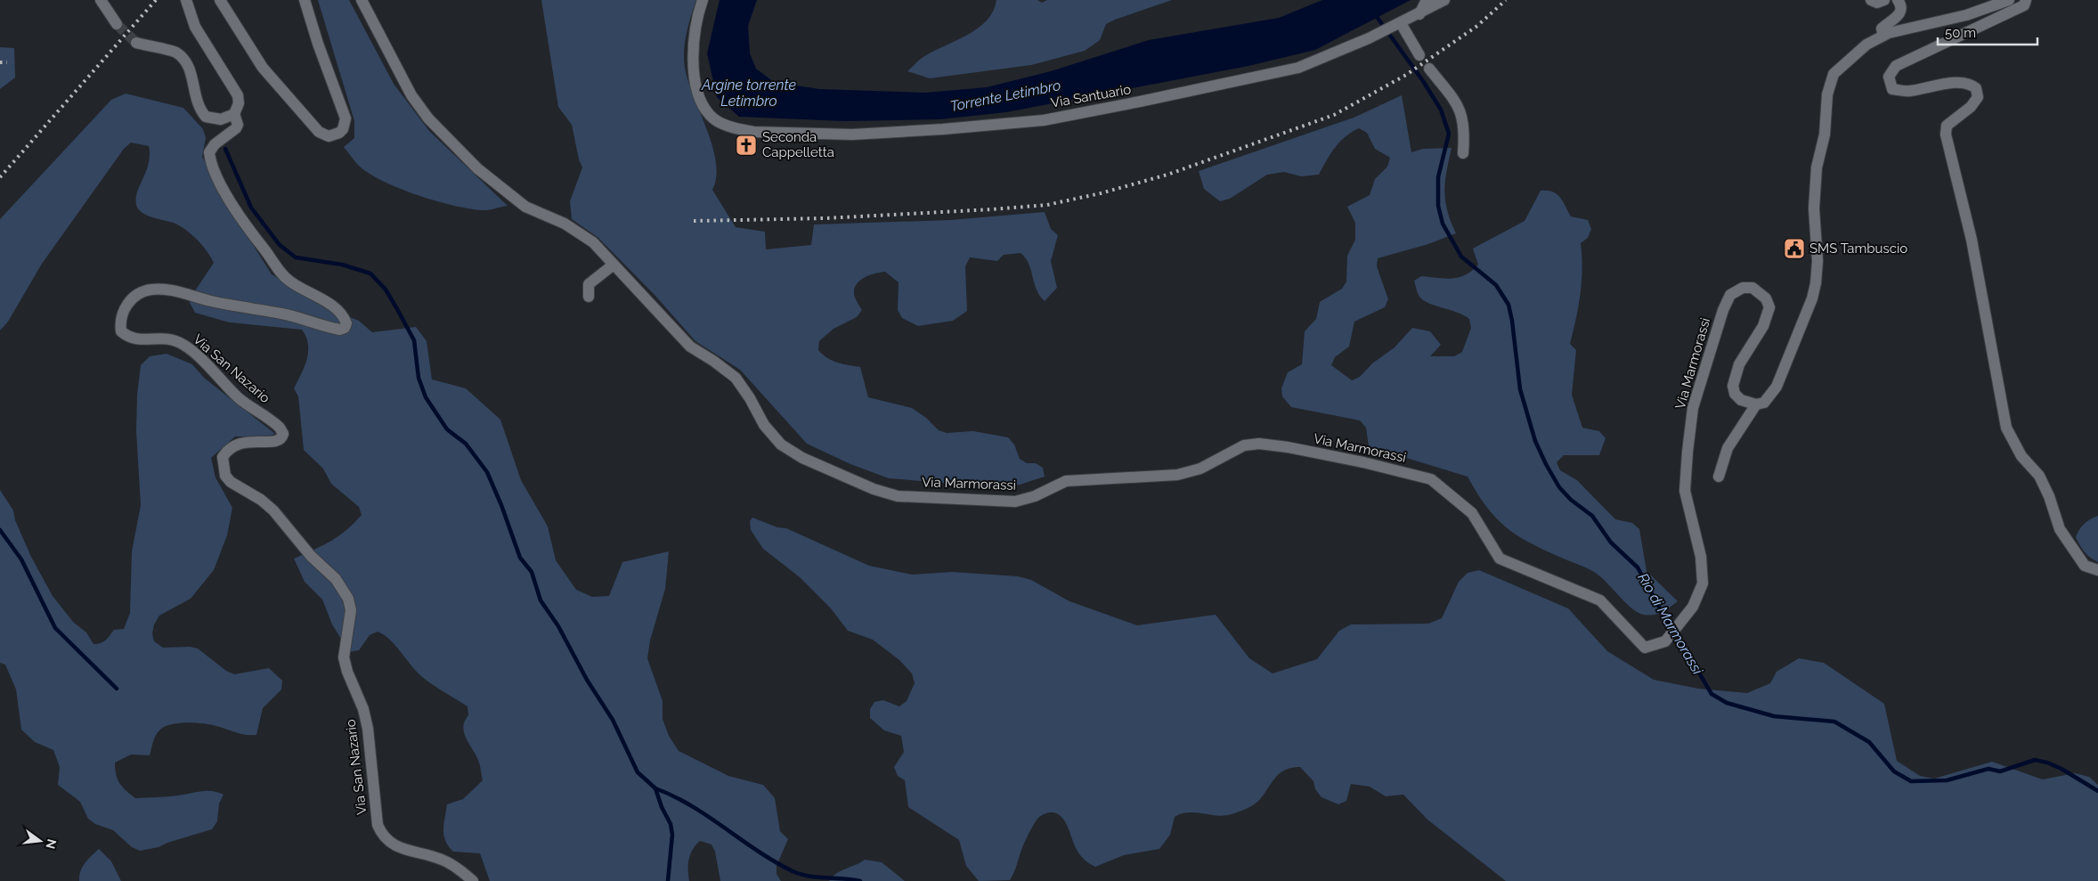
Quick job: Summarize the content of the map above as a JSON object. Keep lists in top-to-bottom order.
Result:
{
  "streets": {
    "street": ["Via Santuario", "Via Marmorassi", "Via San Nazario"]
  },
  "water": ["Argine torrente Letimbro", "Torrente Letimbro", "Rio di Marmorassi"],
  "places": {
    "church": ["Seconda Cappelletta"],
    "public building": ["SMS Tambuscio"]
  },
  "scale_bar": "50 m",
  "north": "right"
}
